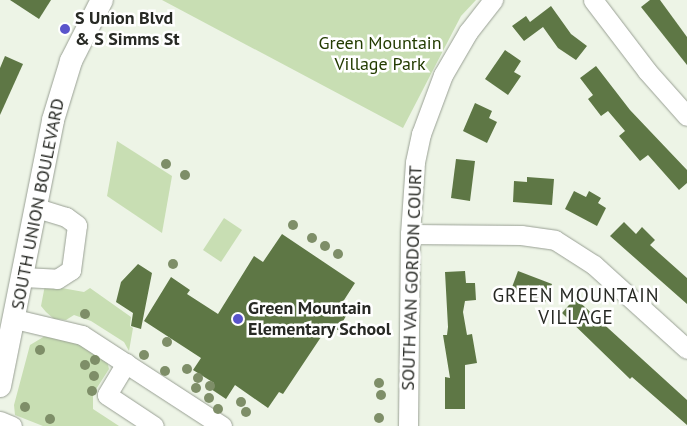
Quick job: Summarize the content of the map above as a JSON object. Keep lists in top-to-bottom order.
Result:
{
  "streets": {
    "main road": ["SOUTH UNION BOULEVARD"],
    "street": ["SOUTH VAN GORDON COURT"]
  },
  "districts": ["GREEN MOUNTAIN VILLAGE"],
  "parks": ["Green Mountain Village Park"],
  "places": ["S Union Blvd & S Simms St", "Green Mountain Elementary School"]
}
